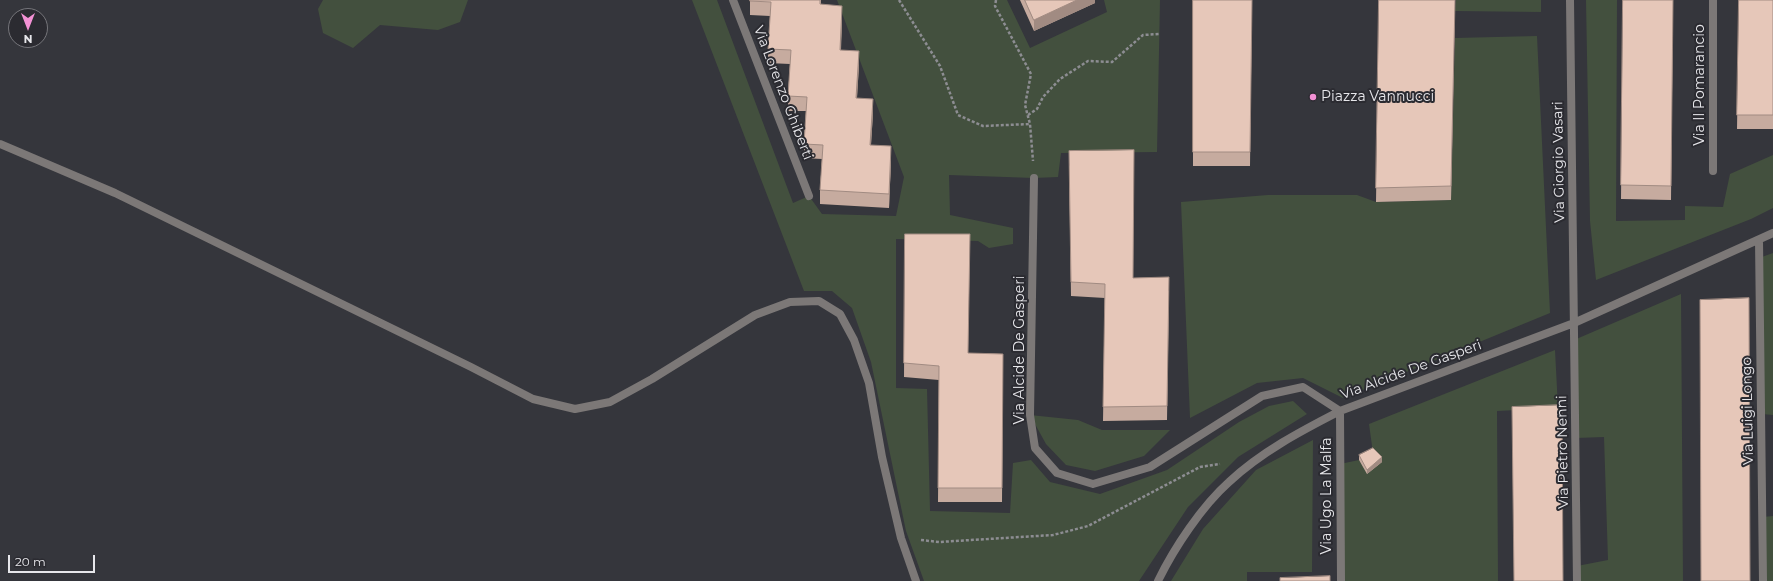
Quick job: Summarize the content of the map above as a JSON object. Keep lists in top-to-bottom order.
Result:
{
  "streets": {
    "street": [
      "Via Il Pomarancio",
      "Via Lorenzo Ghiberti",
      "Via Giorgio Vasari",
      "Via Alcide De Gasperi",
      "Via Luigi Longo",
      "Via Pietro Nenni",
      "Via Ugo La Malfa"
    ]
  },
  "crossings": [
    ["Via Giorgio Vasari", "Via Alcide De Gasperi"],
    ["Via Giorgio Vasari", "Via Pietro Nenni"],
    ["Via Alcide De Gasperi", "Via Luigi Longo"],
    ["Via Alcide De Gasperi", "Via Pietro Nenni"],
    ["Via Alcide De Gasperi", "Via Ugo La Malfa"]
  ],
  "places": ["Piazza Vannucci"],
  "scale_bar": "20 m",
  "north": "bottom"
}
